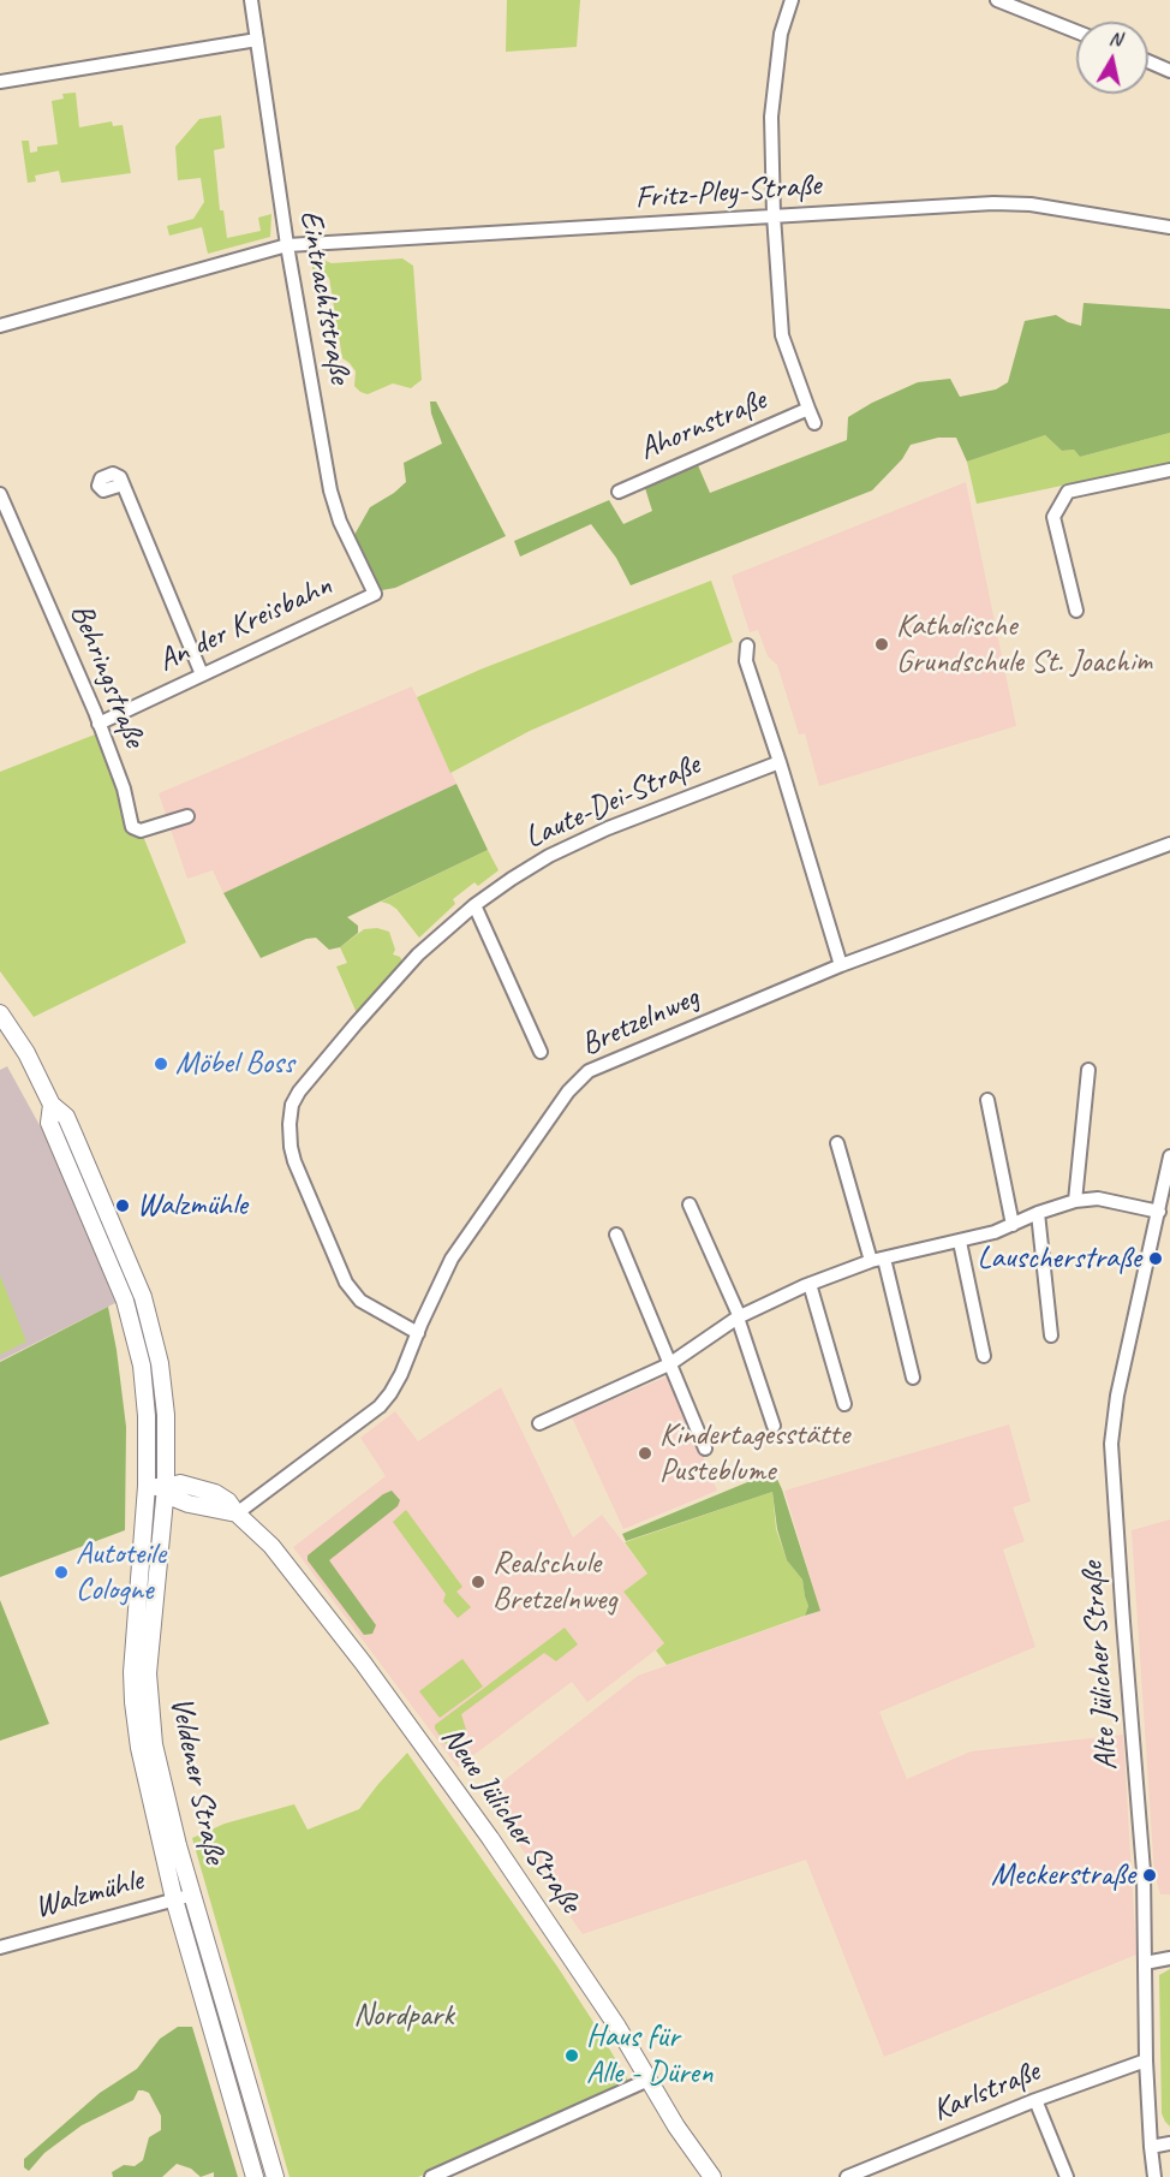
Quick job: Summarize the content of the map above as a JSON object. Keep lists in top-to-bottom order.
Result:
{
  "streets": {
    "street": [
      "Fritz-Pley-Straße",
      "Eintrachtstraße",
      "Ahornstraße",
      "An der Kreisbahn",
      "Behringstraße",
      "Laute-Dei-Straße",
      "Bretzelnweg",
      "Alte Jülicher Straße",
      "Veldener Straße",
      "Neue Jülicher Straße",
      "Walzmühle",
      "Karlstraße"
    ]
  },
  "crossings": [
    ["Fritz-Pley-Straße", "Eintrachtstraße"],
    ["Fritz-Pley-Straße", "Ahornstraße"],
    ["Eintrachtstraße", "An der Kreisbahn"],
    ["An der Kreisbahn", "Behringstraße"],
    ["Laute-Dei-Straße", "Bretzelnweg"],
    ["Bretzelnweg", "Neue Jülicher Straße"],
    ["Alte Jülicher Straße", "Karlstraße"],
    ["Veldener Straße", "Walzmühle"]
  ],
  "parks": ["Nordpark"],
  "places": [
    "Katholische Grundschule St. Joachim",
    "Möbel Boss",
    "Walzmühle",
    "Lauscherstraße",
    "Kindertagesstätte Pusteblume",
    "Autoteile Cologne",
    "Realschule Bretzelnweg",
    "Meckerstraße",
    "Haus für Alle - Düren"
  ],
  "north": "top"
}
